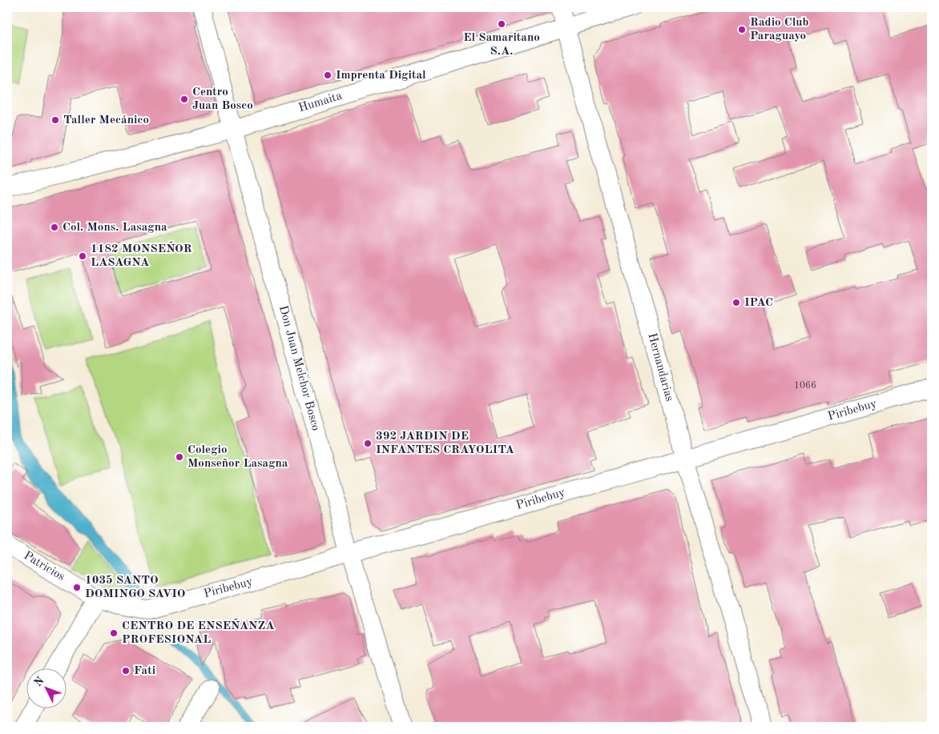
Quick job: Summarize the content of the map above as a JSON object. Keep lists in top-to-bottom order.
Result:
{
  "streets": {
    "street": [
      "Humaita",
      "Hernandarias",
      "Don Juan Melchor Bosco",
      "Piribebuy",
      "Patricios"
    ]
  },
  "crossings": [
    ["Humaita", "Hernandarias"],
    ["Humaita", "Don Juan Melchor Bosco"],
    ["Hernandarias", "Piribebuy"],
    ["Don Juan Melchor Bosco", "Piribebuy"],
    ["Piribebuy", "Patricios"]
  ],
  "places": [
    "El Samaritano S.A.",
    "Radio Club Paraguayo",
    "Imprenta Digital",
    "Centro Juan Bosco",
    "Taller Mecánico",
    "Col. Mons. Lasagna",
    "1182 MONSEÑOR LASAGNA",
    "IPAC",
    "392 JARDIN DE INFANTES CRAYOLITA",
    "Colegio Monseñor Lasagna",
    "1035 SANTO DOMINGO SAVIO",
    "CENTRO DE ENSEÑANZA PROFESIONAL",
    "Fati"
  ],
  "house_numbers": ["1066"],
  "north": "top left"
}
